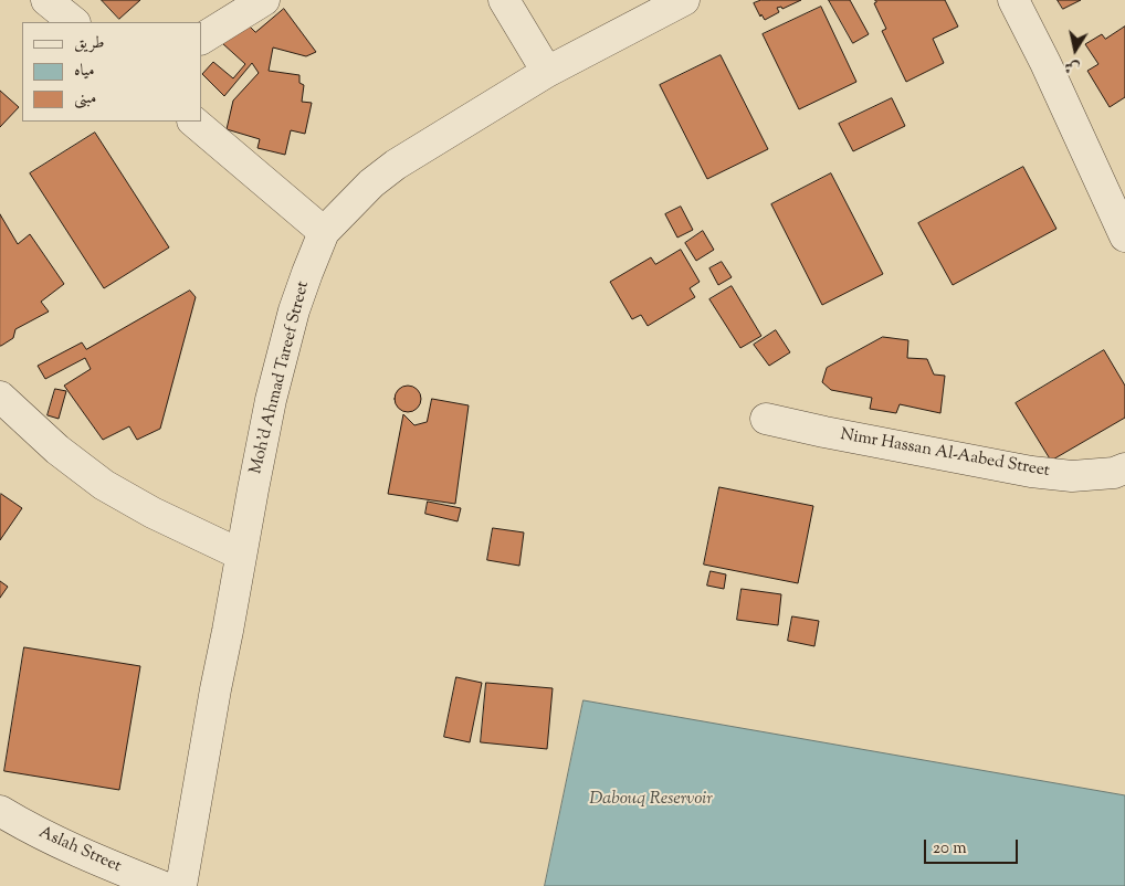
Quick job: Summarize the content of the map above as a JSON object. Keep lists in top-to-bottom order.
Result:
{
  "streets": {
    "street": ["Moh'd Ahmad Tareef Street", "Nimr Hassan Al-Aabed Street", "Aslah Street"]
  },
  "water": ["Dabouq Reservoir"],
  "legend": ["طريق", "مياه", "مبنى"],
  "scale_bar": "20 m",
  "north": "bottom"
}
